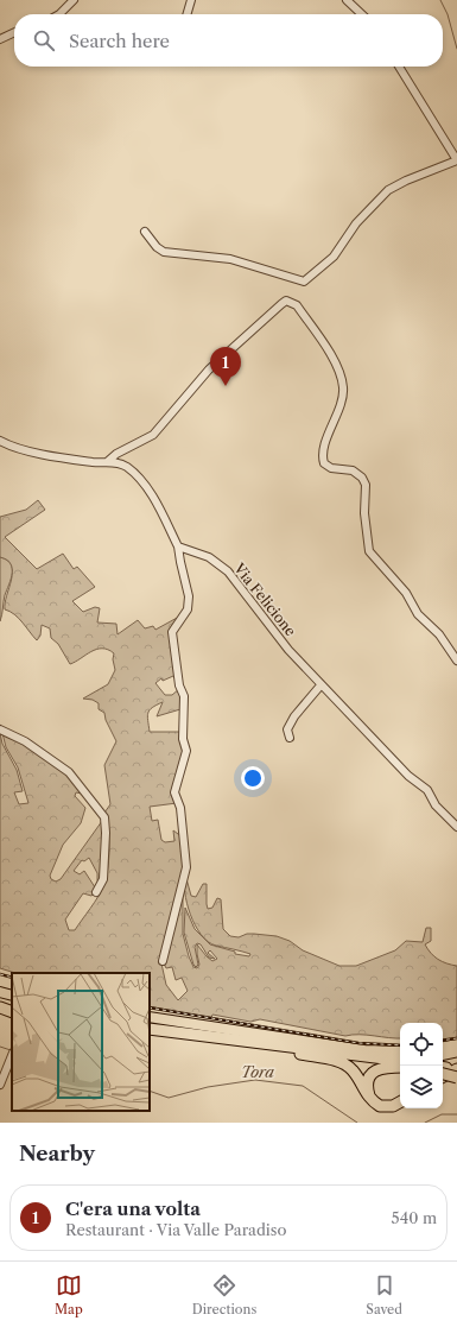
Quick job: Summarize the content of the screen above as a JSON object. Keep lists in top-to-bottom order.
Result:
{
  "streets": {
    "street": ["Via Felicione"]
  },
  "water": ["Tora"],
  "page": {
    "search": "Search here",
    "pins": "1",
    "heading": "Nearby",
    "list": [
      {
        "mark": "1",
        "name": "C'era una volta",
        "note": "Restaurant · Via Valle Paradiso",
        "value": "540 m"
      }
    ],
    "nav": ["Map", "Directions", "Saved"]
  }
}
